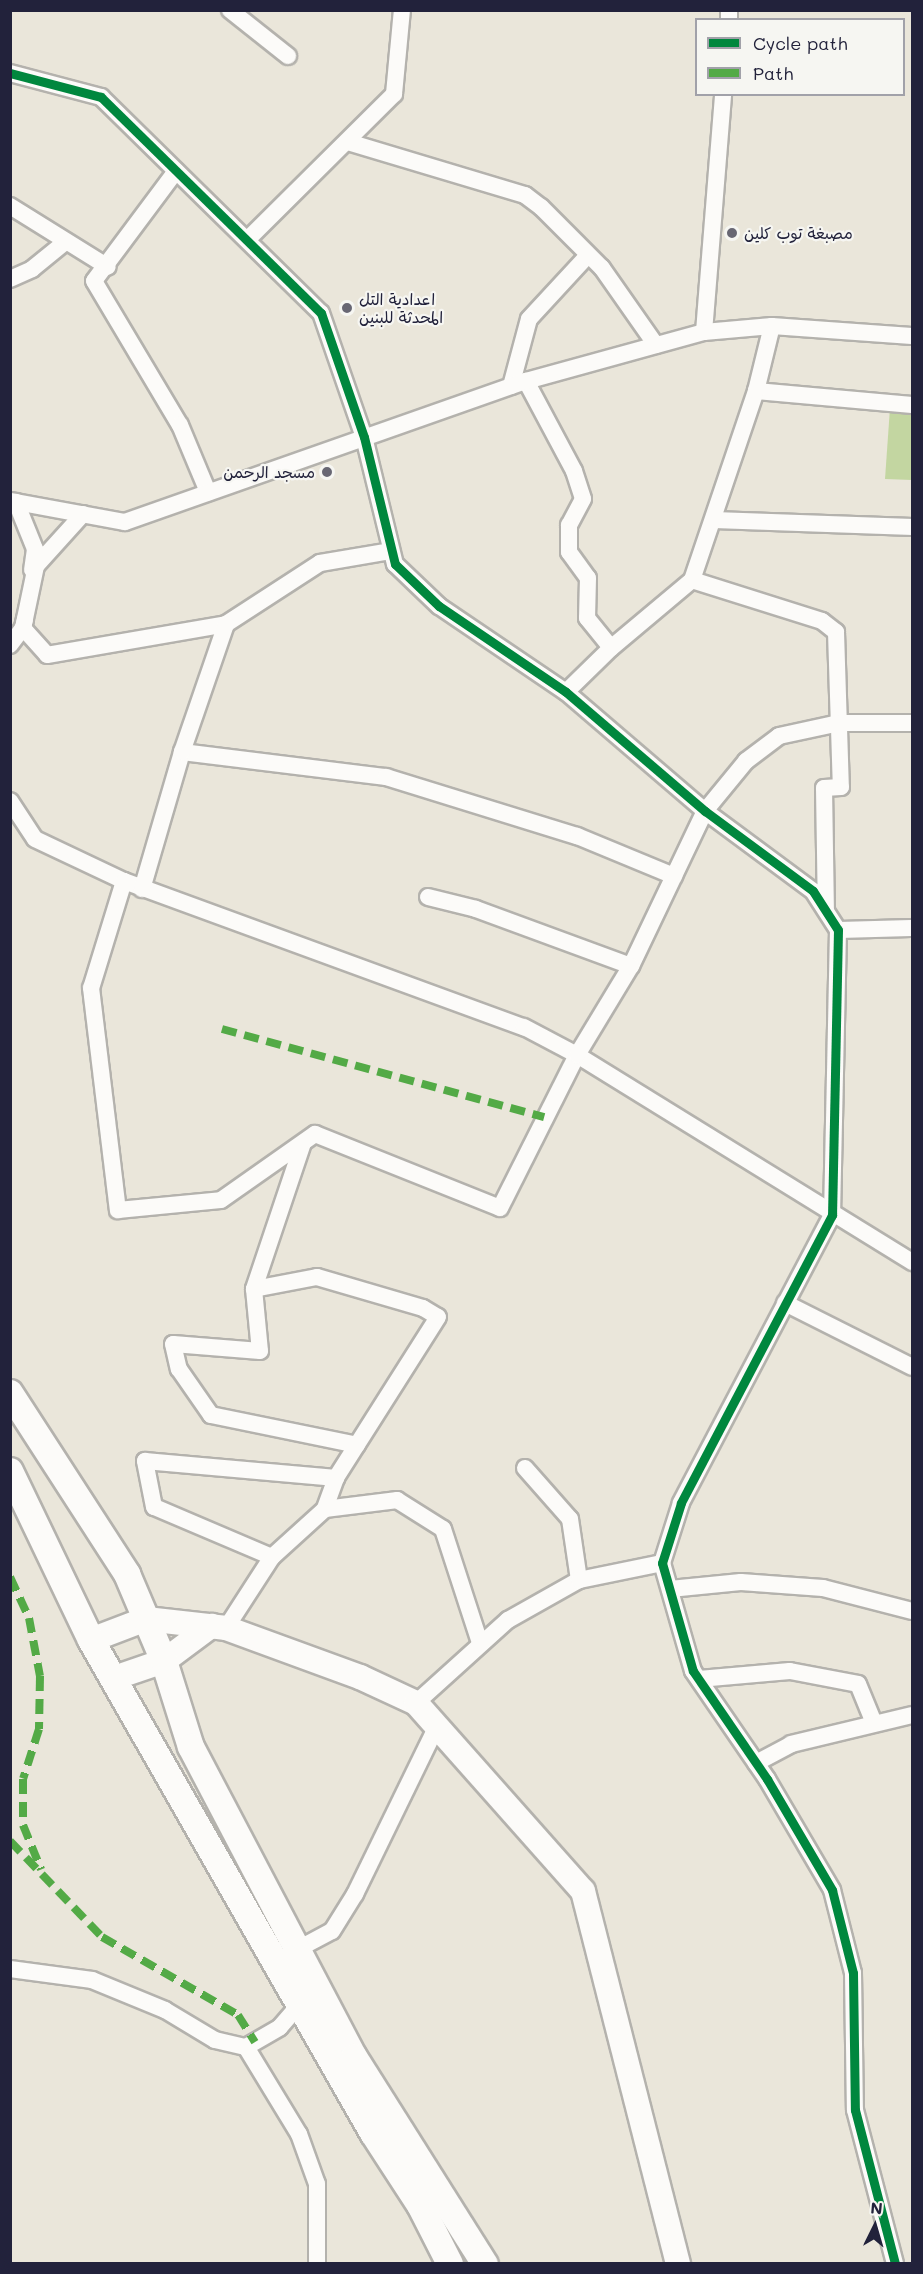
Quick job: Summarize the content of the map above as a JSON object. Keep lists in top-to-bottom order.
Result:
{
  "places": ["مصبغة توب كلين", "اعدادية التل المحدثة للبنين", "مسجد الرحمن"],
  "legend": ["Cycle path", "Path"],
  "north": "top"
}
